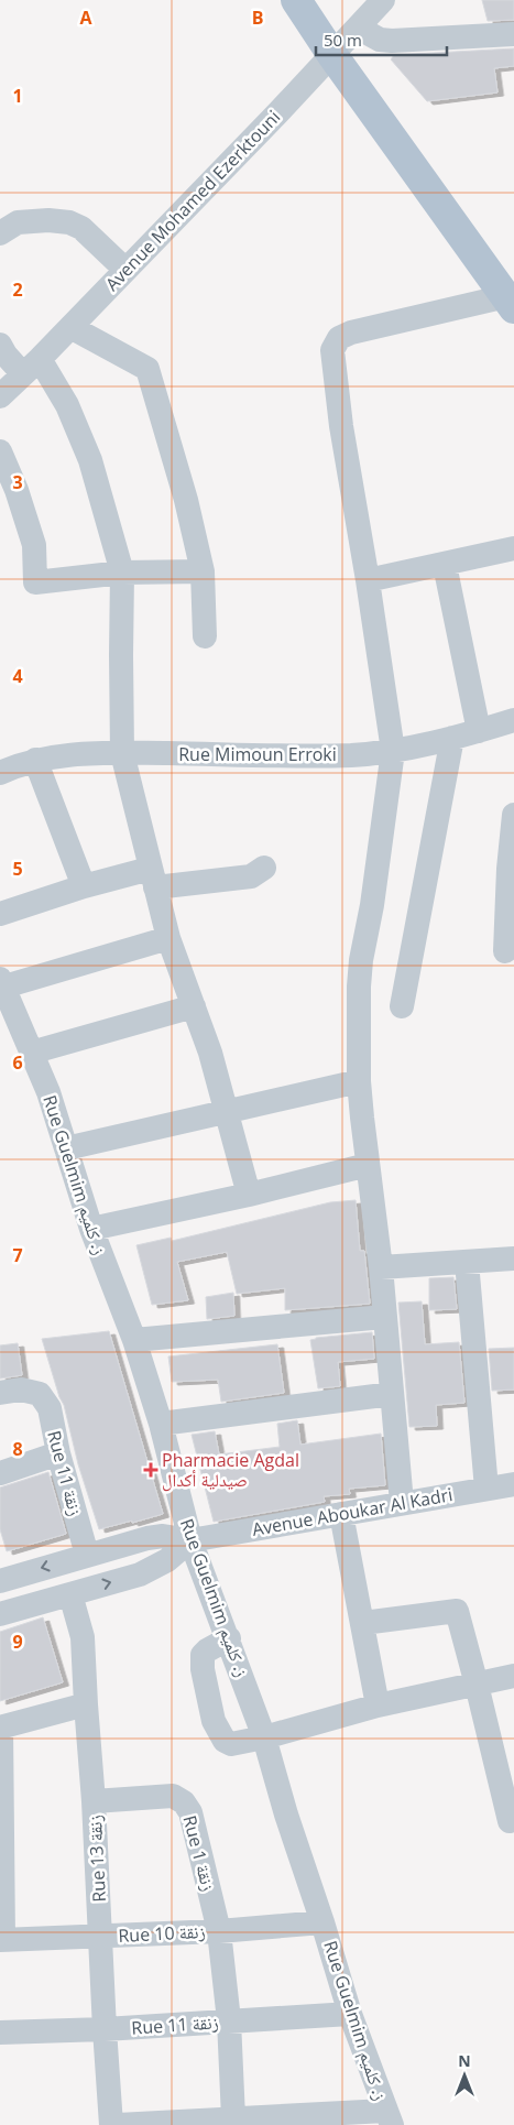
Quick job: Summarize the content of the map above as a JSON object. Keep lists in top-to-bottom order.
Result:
{
  "streets": {
    "street": [
      "Avenue Mohamed Ezerktouni",
      "Rue Mimoun Erroki",
      "Rue Guelmim ز. كلميم",
      "Rue 11 زنقة",
      "Avenue Aboukar Al Kadri",
      "Rue 1 زنقة",
      "Rue 13 زنقة",
      "Rue 10 زنقة"
    ]
  },
  "crossings": [
    ["Rue Guelmim ز. كلميم", "Rue 11 زنقة"],
    ["Rue Guelmim ز. كلميم", "Avenue Aboukar Al Kadri"],
    ["Rue Guelmim ز. كلميم", "Rue 10 زنقة"],
    ["Rue 11 زنقة", "Avenue Aboukar Al Kadri"],
    ["Rue 11 زنقة", "Rue 1 زنقة"],
    ["Rue 11 زنقة", "Rue 13 زنقة"],
    ["Rue 1 زنقة", "Rue 13 زنقة"],
    ["Rue 1 زنقة", "Rue 10 زنقة"],
    ["Rue 13 زنقة", "Rue 10 زنقة"]
  ],
  "places": {
    "health": ["Pharmacie Agdal صيدلية أكدال"]
  },
  "scale_bar": "50 m",
  "north": "top",
  "grid": {
    "columns": ["A", "B"],
    "rows": [
      "1",
      "2",
      "3",
      "4",
      "5",
      "6",
      "7",
      "8",
      "9"
    ]
  }
}
